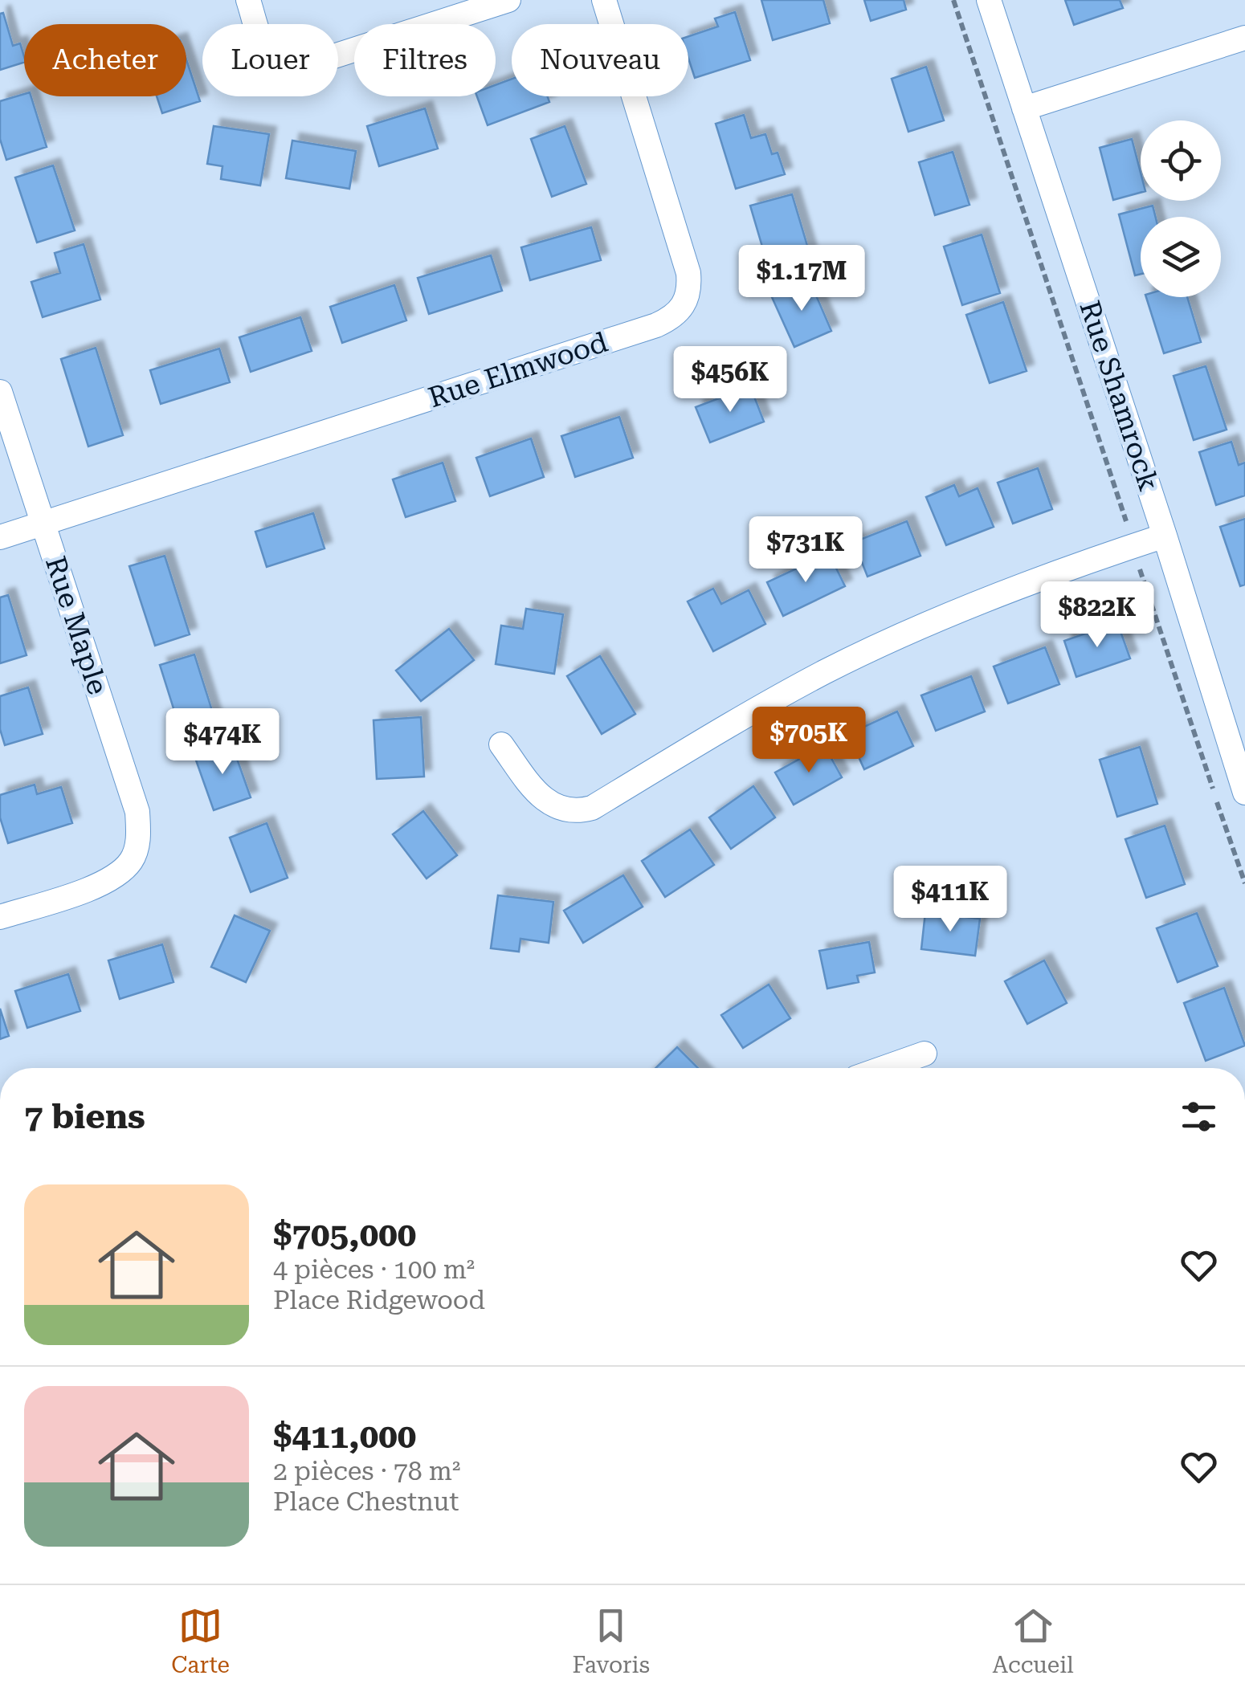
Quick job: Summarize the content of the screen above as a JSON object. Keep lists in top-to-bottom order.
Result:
{
  "streets": {
    "street": ["Rue Elmwood", "Rue Shamrock", "Rue Maple"]
  },
  "crossings": [
    ["Rue Elmwood", "Rue Maple"]
  ],
  "page": {
    "chip": [
      "Acheter",
      "Louer",
      "Filtres",
      "Nouveau"
    ],
    "price": [
      "$1.17M",
      "$456K",
      "$731K",
      "$822K",
      "$705K",
      "$474K",
      "$411K"
    ],
    "heading": "7 biens",
    "list": [
      {
        "name": "$705,000",
        "note": "4 pièces · 100 m² · Place Ridgewood"
      },
      {
        "name": "$411,000",
        "note": "2 pièces · 78 m² · Place Chestnut"
      }
    ],
    "tabs": ["Carte", "Favoris", "Accueil"]
  }
}
